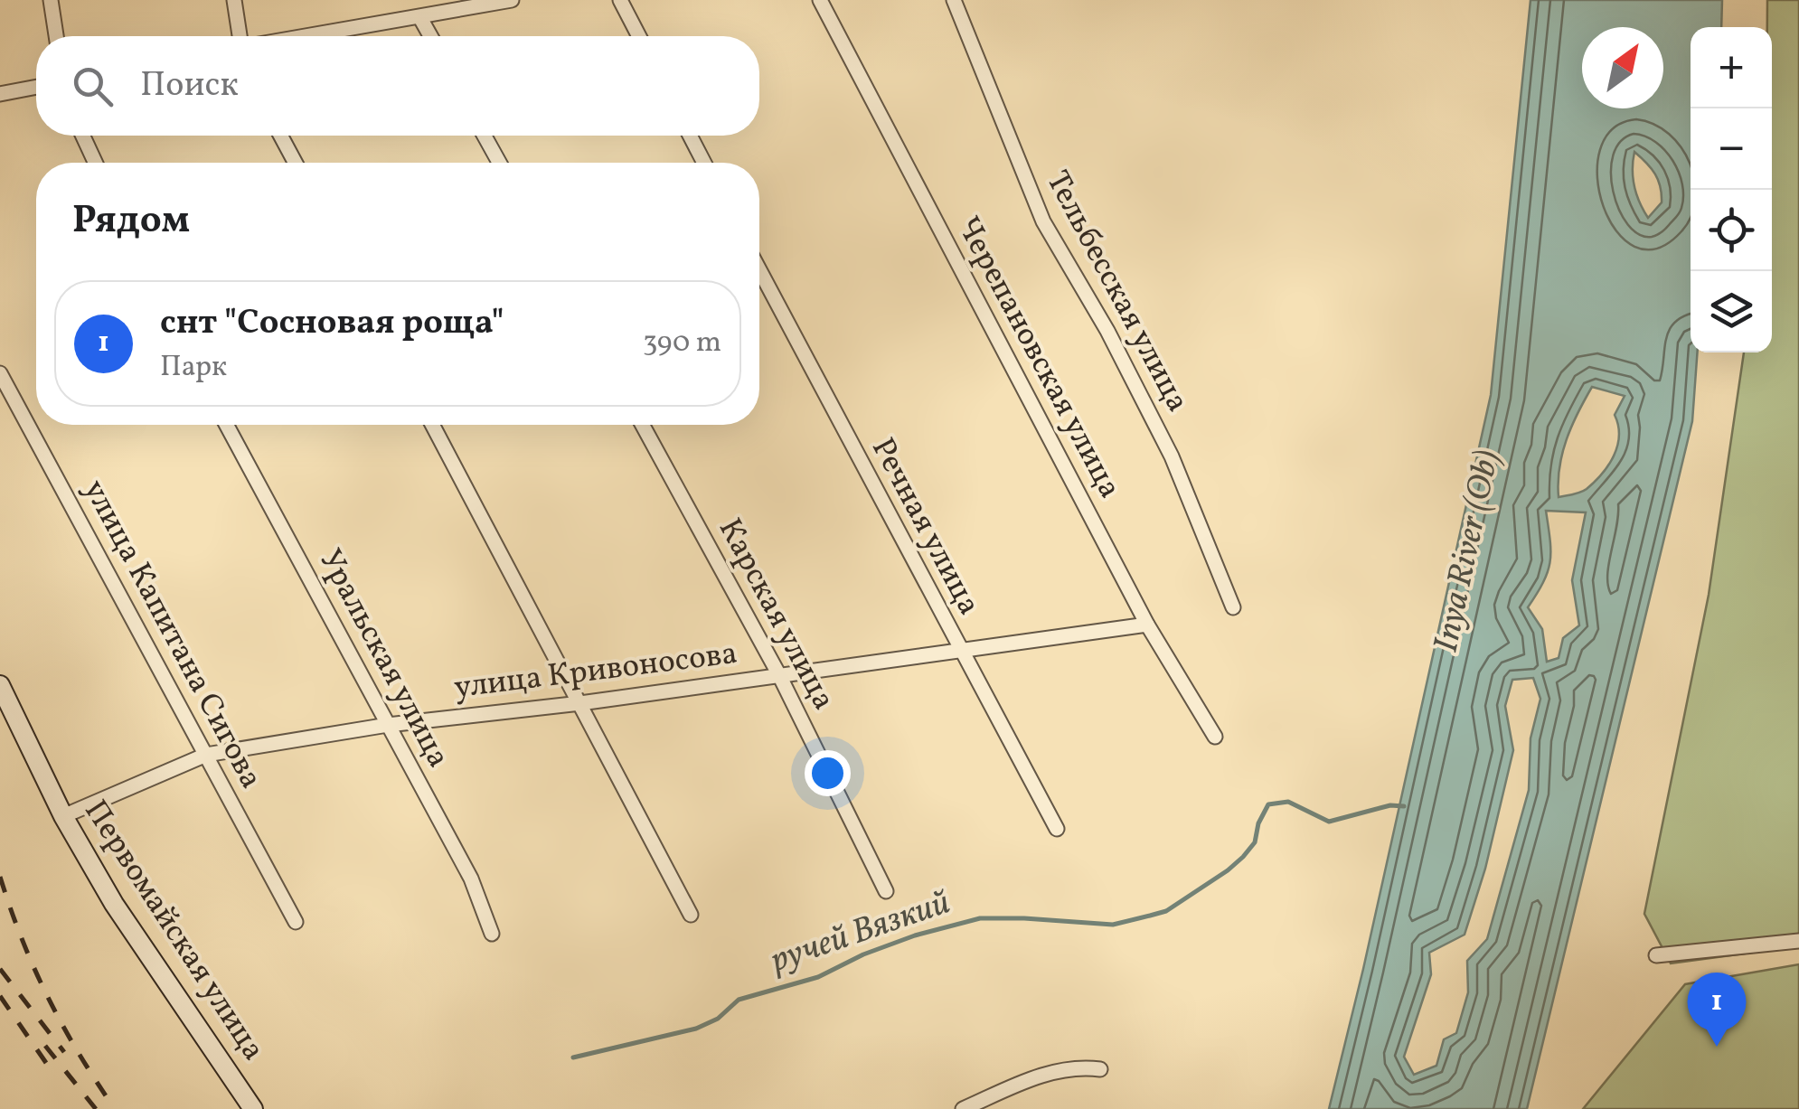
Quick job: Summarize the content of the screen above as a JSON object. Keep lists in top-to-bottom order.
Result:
{
  "streets": {
    "main road": ["Первомайская улица"],
    "street": [
      "Тельбесская улица",
      "Черепановская улица",
      "Речная улица",
      "Карская улица",
      "улица Капитана Сигова",
      "Уральская улица",
      "улица Кривоносова"
    ]
  },
  "crossings": [
    ["Черепановская улица", "улица Кривоносова"],
    ["Речная улица", "улица Кривоносова"],
    ["Карская улица", "улица Кривоносова"],
    ["улица Капитана Сигова", "улица Кривоносова"],
    ["Уральская улица", "улица Кривоносова"],
    ["улица Кривоносова", "Первомайская улица"]
  ],
  "water": ["Inya River (Ob)", "ручей Вязкий"],
  "north": "top right",
  "page": {
    "map_buttons": ["+", "−"],
    "search": "Поиск",
    "heading": "Рядом",
    "list": [
      {
        "mark": "1",
        "name": "снт \"Сосновая роща\"",
        "note": "Парк",
        "value": "390 m"
      }
    ],
    "pins": "1"
  }
}
